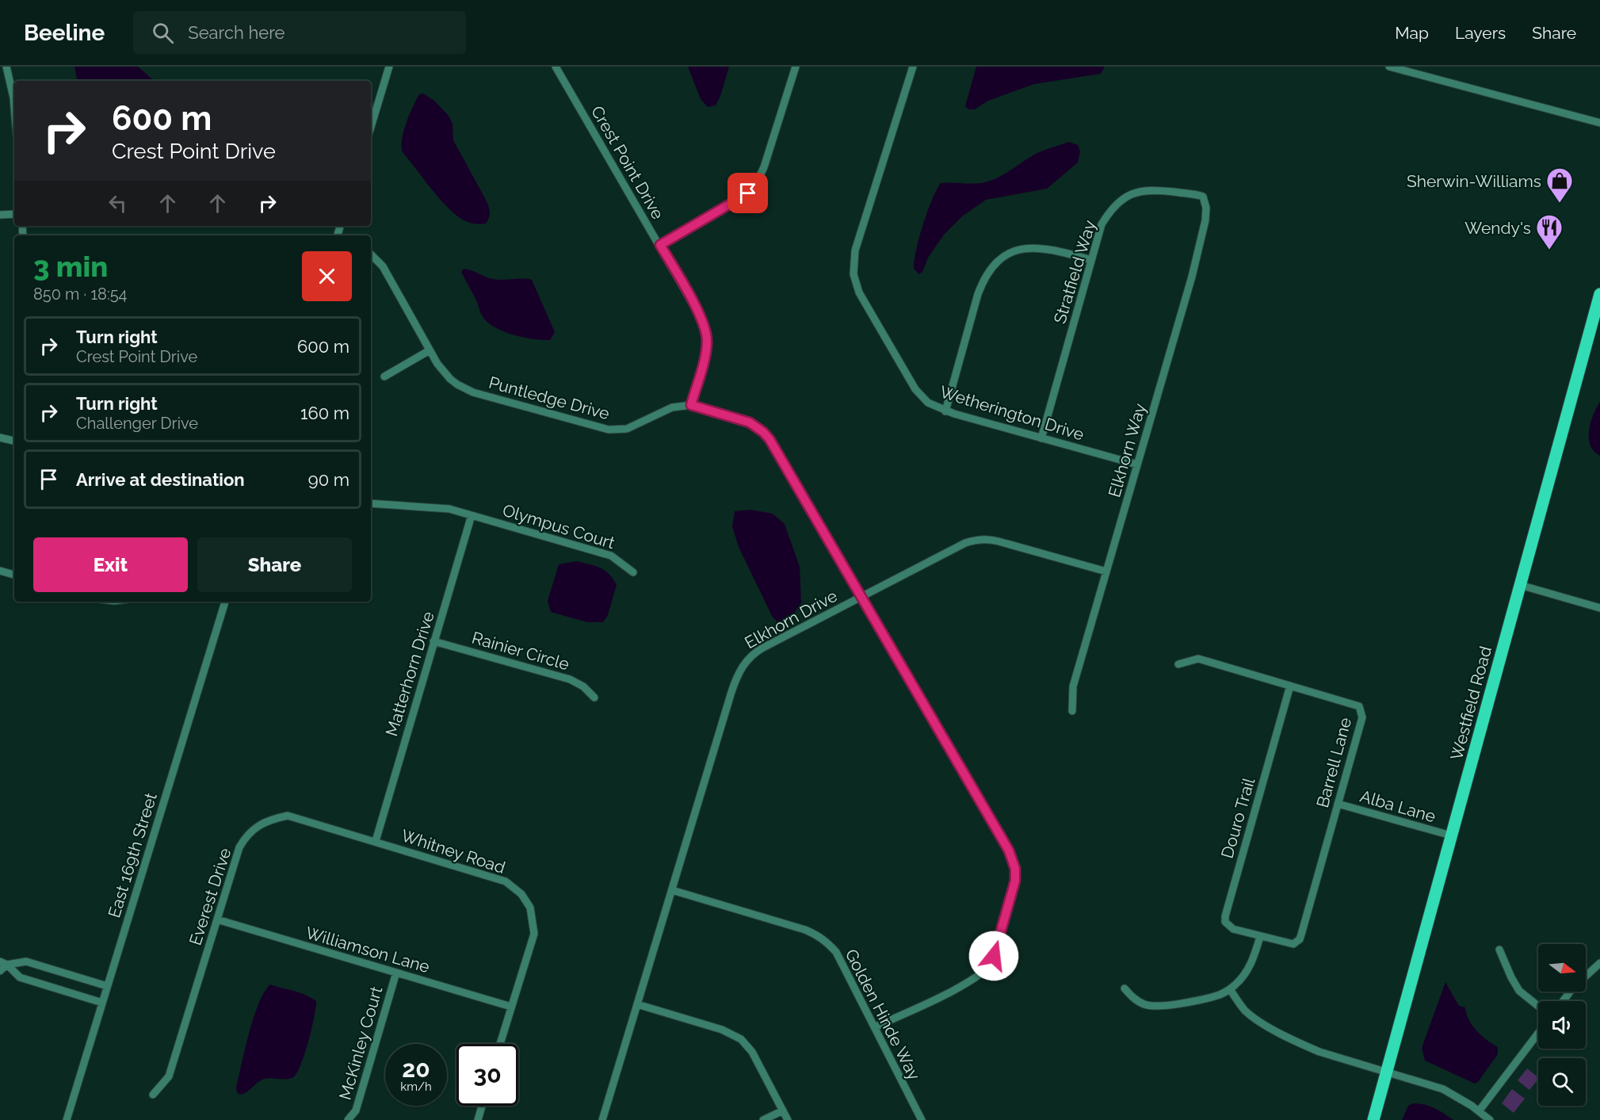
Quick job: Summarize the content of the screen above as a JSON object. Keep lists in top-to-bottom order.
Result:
{
  "streets": {
    "main road": ["Westfield Road"],
    "street": [
      "Crest Point Drive",
      "Stratfield Way",
      "Puntledge Drive",
      "Wetherington Drive",
      "Elkhorn Way",
      "Olympus Court",
      "Elkhorn Drive",
      "Rainier Circle",
      "Matterhorn Drive",
      "Barrell Lane",
      "Alba Lane",
      "Douro Trail",
      "Whitney Road",
      "East 169th Street",
      "Everest Drive",
      "Williamson Lane",
      "Golden Hinde Way",
      "McKinley Court"
    ]
  },
  "crossings": [
    ["Crest Point Drive", "Puntledge Drive"],
    ["Stratfield Way", "Wetherington Drive"],
    ["Stratfield Way", "Elkhorn Way"],
    ["Puntledge Drive", "Elkhorn Drive"],
    ["Puntledge Drive", "Golden Hinde Way"],
    ["Wetherington Drive", "Elkhorn Way"],
    ["Elkhorn Way", "Elkhorn Drive"],
    ["Olympus Court", "Matterhorn Drive"],
    ["Elkhorn Drive", "Golden Hinde Way"],
    ["Rainier Circle", "Matterhorn Drive"],
    ["Matterhorn Drive", "Whitney Road"],
    ["Matterhorn Drive", "Everest Drive"],
    ["Westfield Road", "Alba Lane"],
    ["Barrell Lane", "Alba Lane"],
    ["Barrell Lane", "Douro Trail"],
    ["Whitney Road", "Everest Drive"],
    ["Whitney Road", "Williamson Lane"],
    ["Everest Drive", "Williamson Lane"],
    ["Williamson Lane", "McKinley Court"]
  ],
  "places": {
    "shop": ["Sherwin-Williams"],
    "restaurant": ["Wendy's"]
  },
  "north": "right",
  "page": {
    "header": "Beeline",
    "search": "Search here",
    "nav": ["Map", "Layers", "Share"],
    "turn": ["600 m", "Crest Point Drive"],
    "heading": ["3 min", "850 m · 18:54"],
    "list": [
      {
        "name": "Turn right",
        "note": "Crest Point Drive",
        "value": "600 m"
      },
      {
        "name": "Turn right",
        "note": "Challenger Drive",
        "value": "160 m"
      },
      {
        "name": "Arrive at destination",
        "value": "90 m"
      }
    ],
    "buttons": ["Exit", "Share"],
    "speed": "20 km/h",
    "limit": "30"
  }
}
